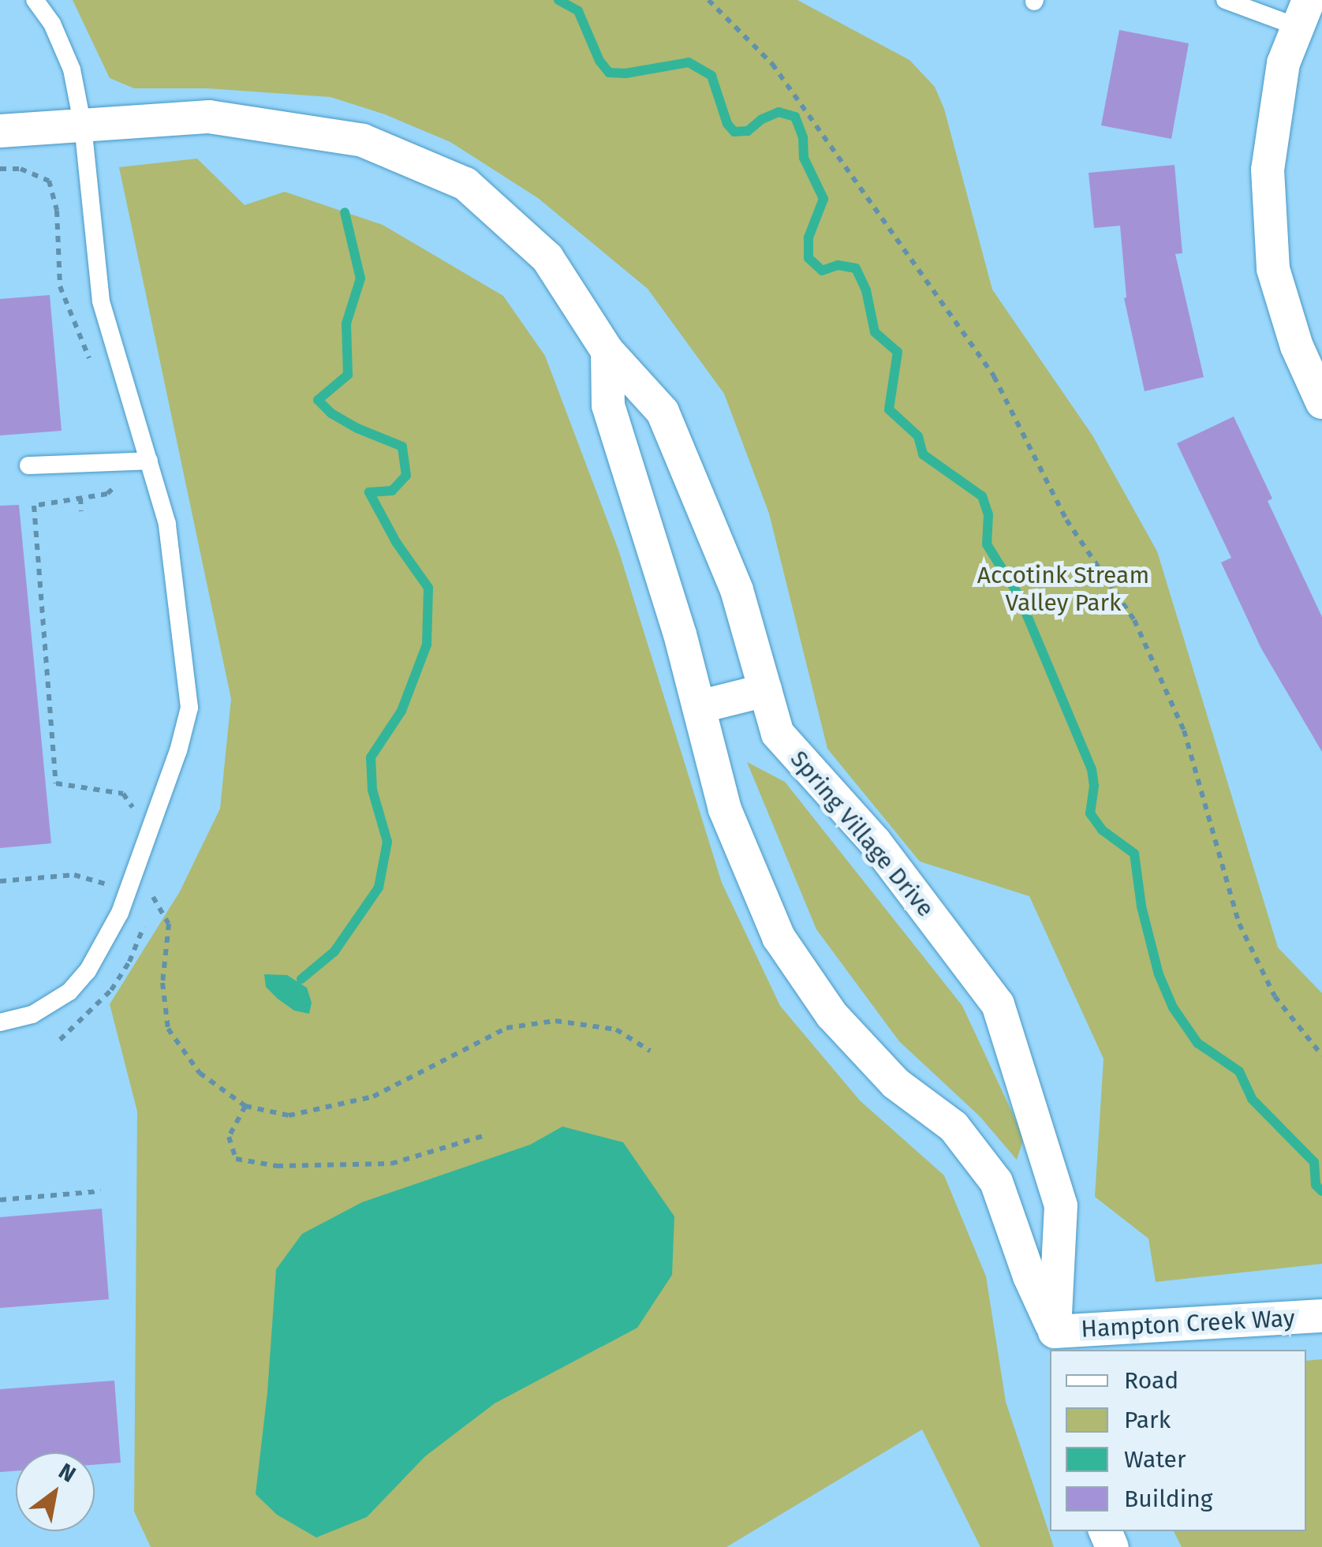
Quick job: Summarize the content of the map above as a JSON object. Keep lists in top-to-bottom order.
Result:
{
  "streets": {
    "street": ["Spring Village Drive", "Hampton Creek Way"]
  },
  "crossings": [
    ["Spring Village Drive", "Hampton Creek Way"]
  ],
  "parks": ["Accotink Stream Valley Park"],
  "legend": [
    "Road",
    "Park",
    "Water",
    "Building"
  ],
  "north": "top right"
}
